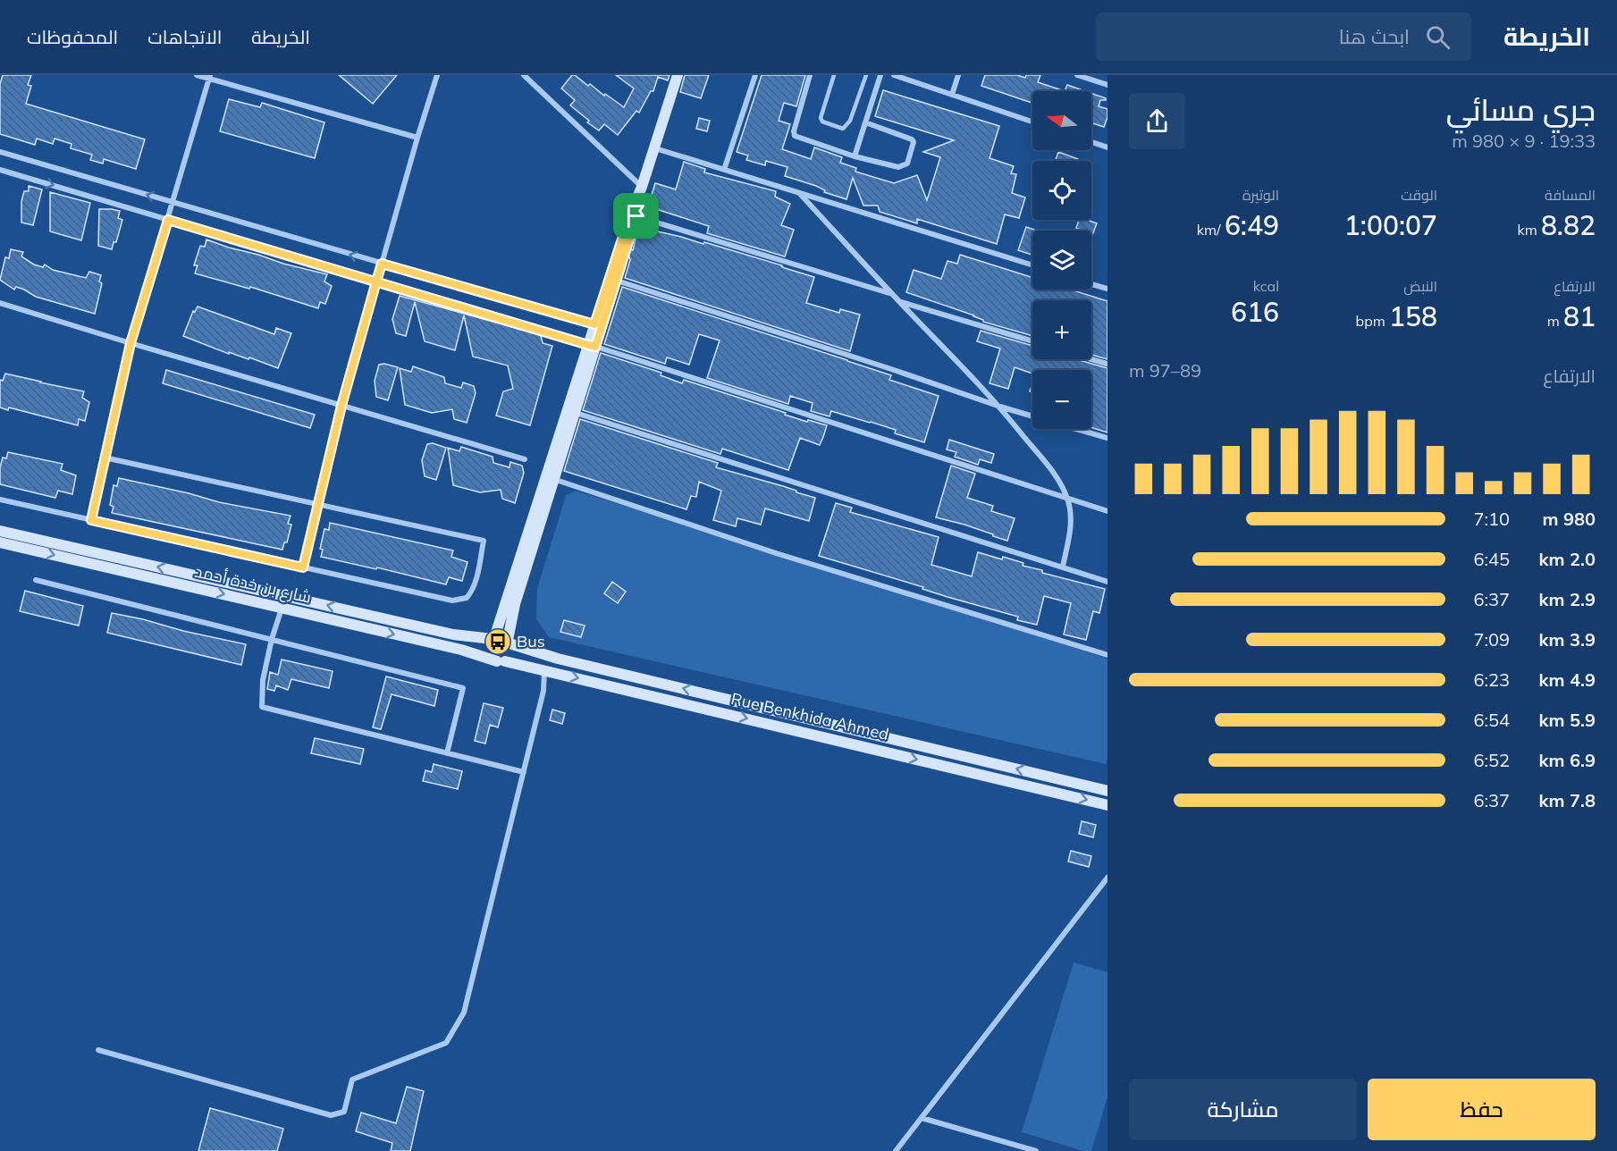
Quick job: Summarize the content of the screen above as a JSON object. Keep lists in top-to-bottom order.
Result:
{
  "streets": {
    "main road": ["شارع بن خدة أحمد", "Rue Benkhida Ahmed"]
  },
  "crossings": [
    ["شارع بن خدة أحمد", "Rue Benkhida Ahmed"]
  ],
  "places": {
    "bus stop": ["Bus"]
  },
  "north": "left",
  "page": {
    "header": "الخريطة",
    "search": "ابحث هنا",
    "nav": ["الخريطة", "الاتجاهات", "المحفوظات"],
    "heading": ["جري مسائي", "19:33 · 9 × 980 m"],
    "map_buttons": ["+", "−"],
    "stats": [
      ["المسافة", "8.82 km"],
      ["الوقت", "1:00:07"],
      ["الوتيرة", "6:49 /km"],
      ["الارتفاع", "81 m"],
      ["النبض", "158 bpm"],
      ["kcal", "616"]
    ],
    "chart": ["الارتفاع", "89–97 m"],
    "list": [
      {
        "name": "980 m",
        "note": "7:10"
      },
      {
        "name": "2.0 km",
        "note": "6:45"
      },
      {
        "name": "2.9 km",
        "note": "6:37"
      },
      {
        "name": "3.9 km",
        "note": "7:09"
      },
      {
        "name": "4.9 km",
        "note": "6:23"
      },
      {
        "name": "5.9 km",
        "note": "6:54"
      },
      {
        "name": "6.9 km",
        "note": "6:52"
      },
      {
        "name": "7.8 km",
        "note": "6:37"
      }
    ],
    "buttons": ["حفظ", "مشاركة"]
  }
}
